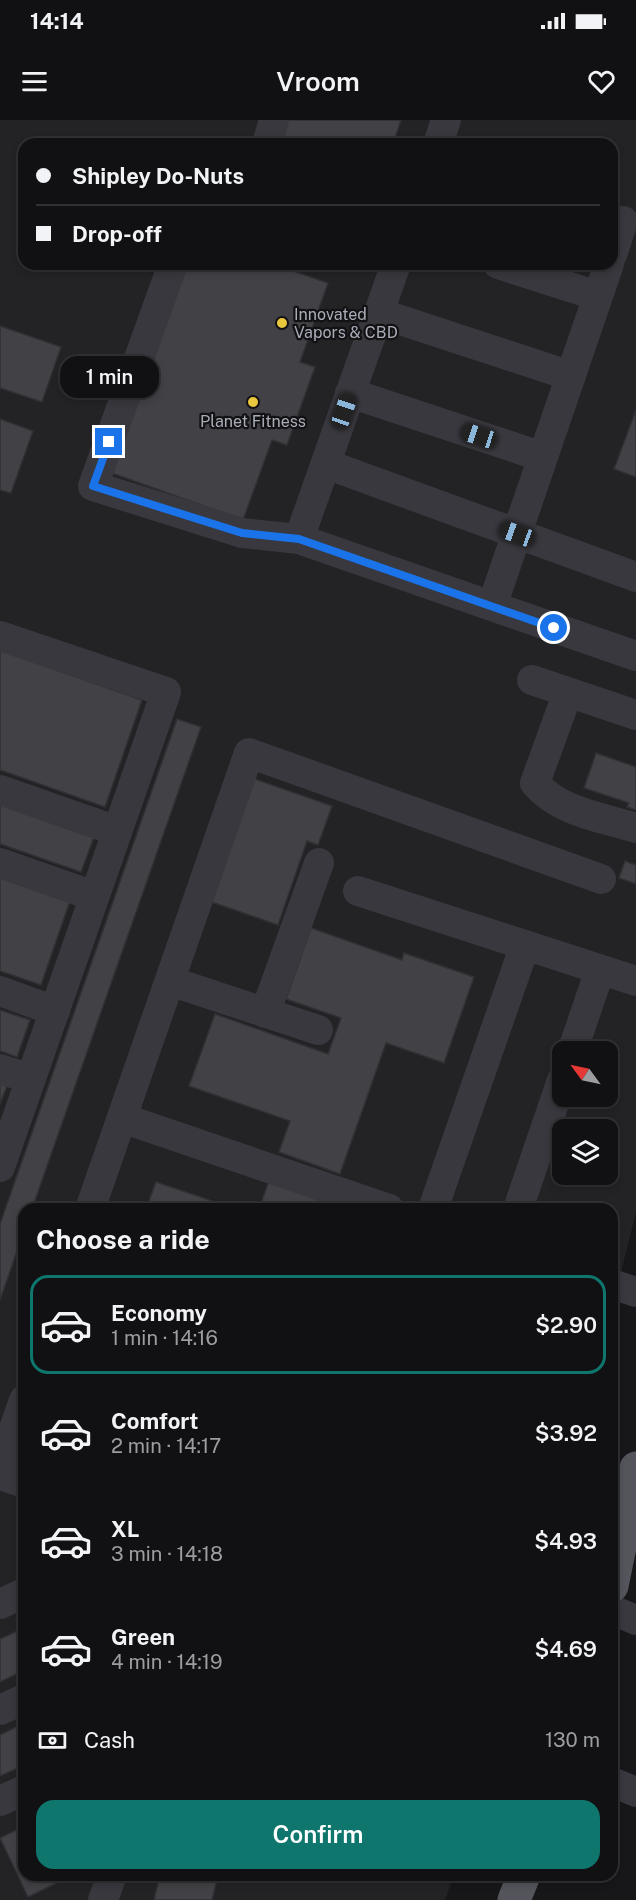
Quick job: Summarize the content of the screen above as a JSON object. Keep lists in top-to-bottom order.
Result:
{
  "places": ["Innovated Vapors & CBD", "Planet Fitness"],
  "north": "top left",
  "page": {
    "status": "14:14",
    "header": "Vroom",
    "banner": ["Shipley Do-Nuts", "Drop-off"],
    "bubble": "1 min",
    "heading": "Choose a ride",
    "list": [
      {
        "name": "Economy",
        "note": "1 min · 14:16",
        "value": "$2.90"
      },
      {
        "name": "Comfort",
        "note": "2 min · 14:17",
        "value": "$3.92"
      },
      {
        "name": "XL",
        "note": "3 min · 14:18",
        "value": "$4.93"
      },
      {
        "name": "Green",
        "note": "4 min · 14:19",
        "value": "$4.69"
      }
    ],
    "pay": ["Cash", "130 m"],
    "buttons": "Confirm"
  }
}
